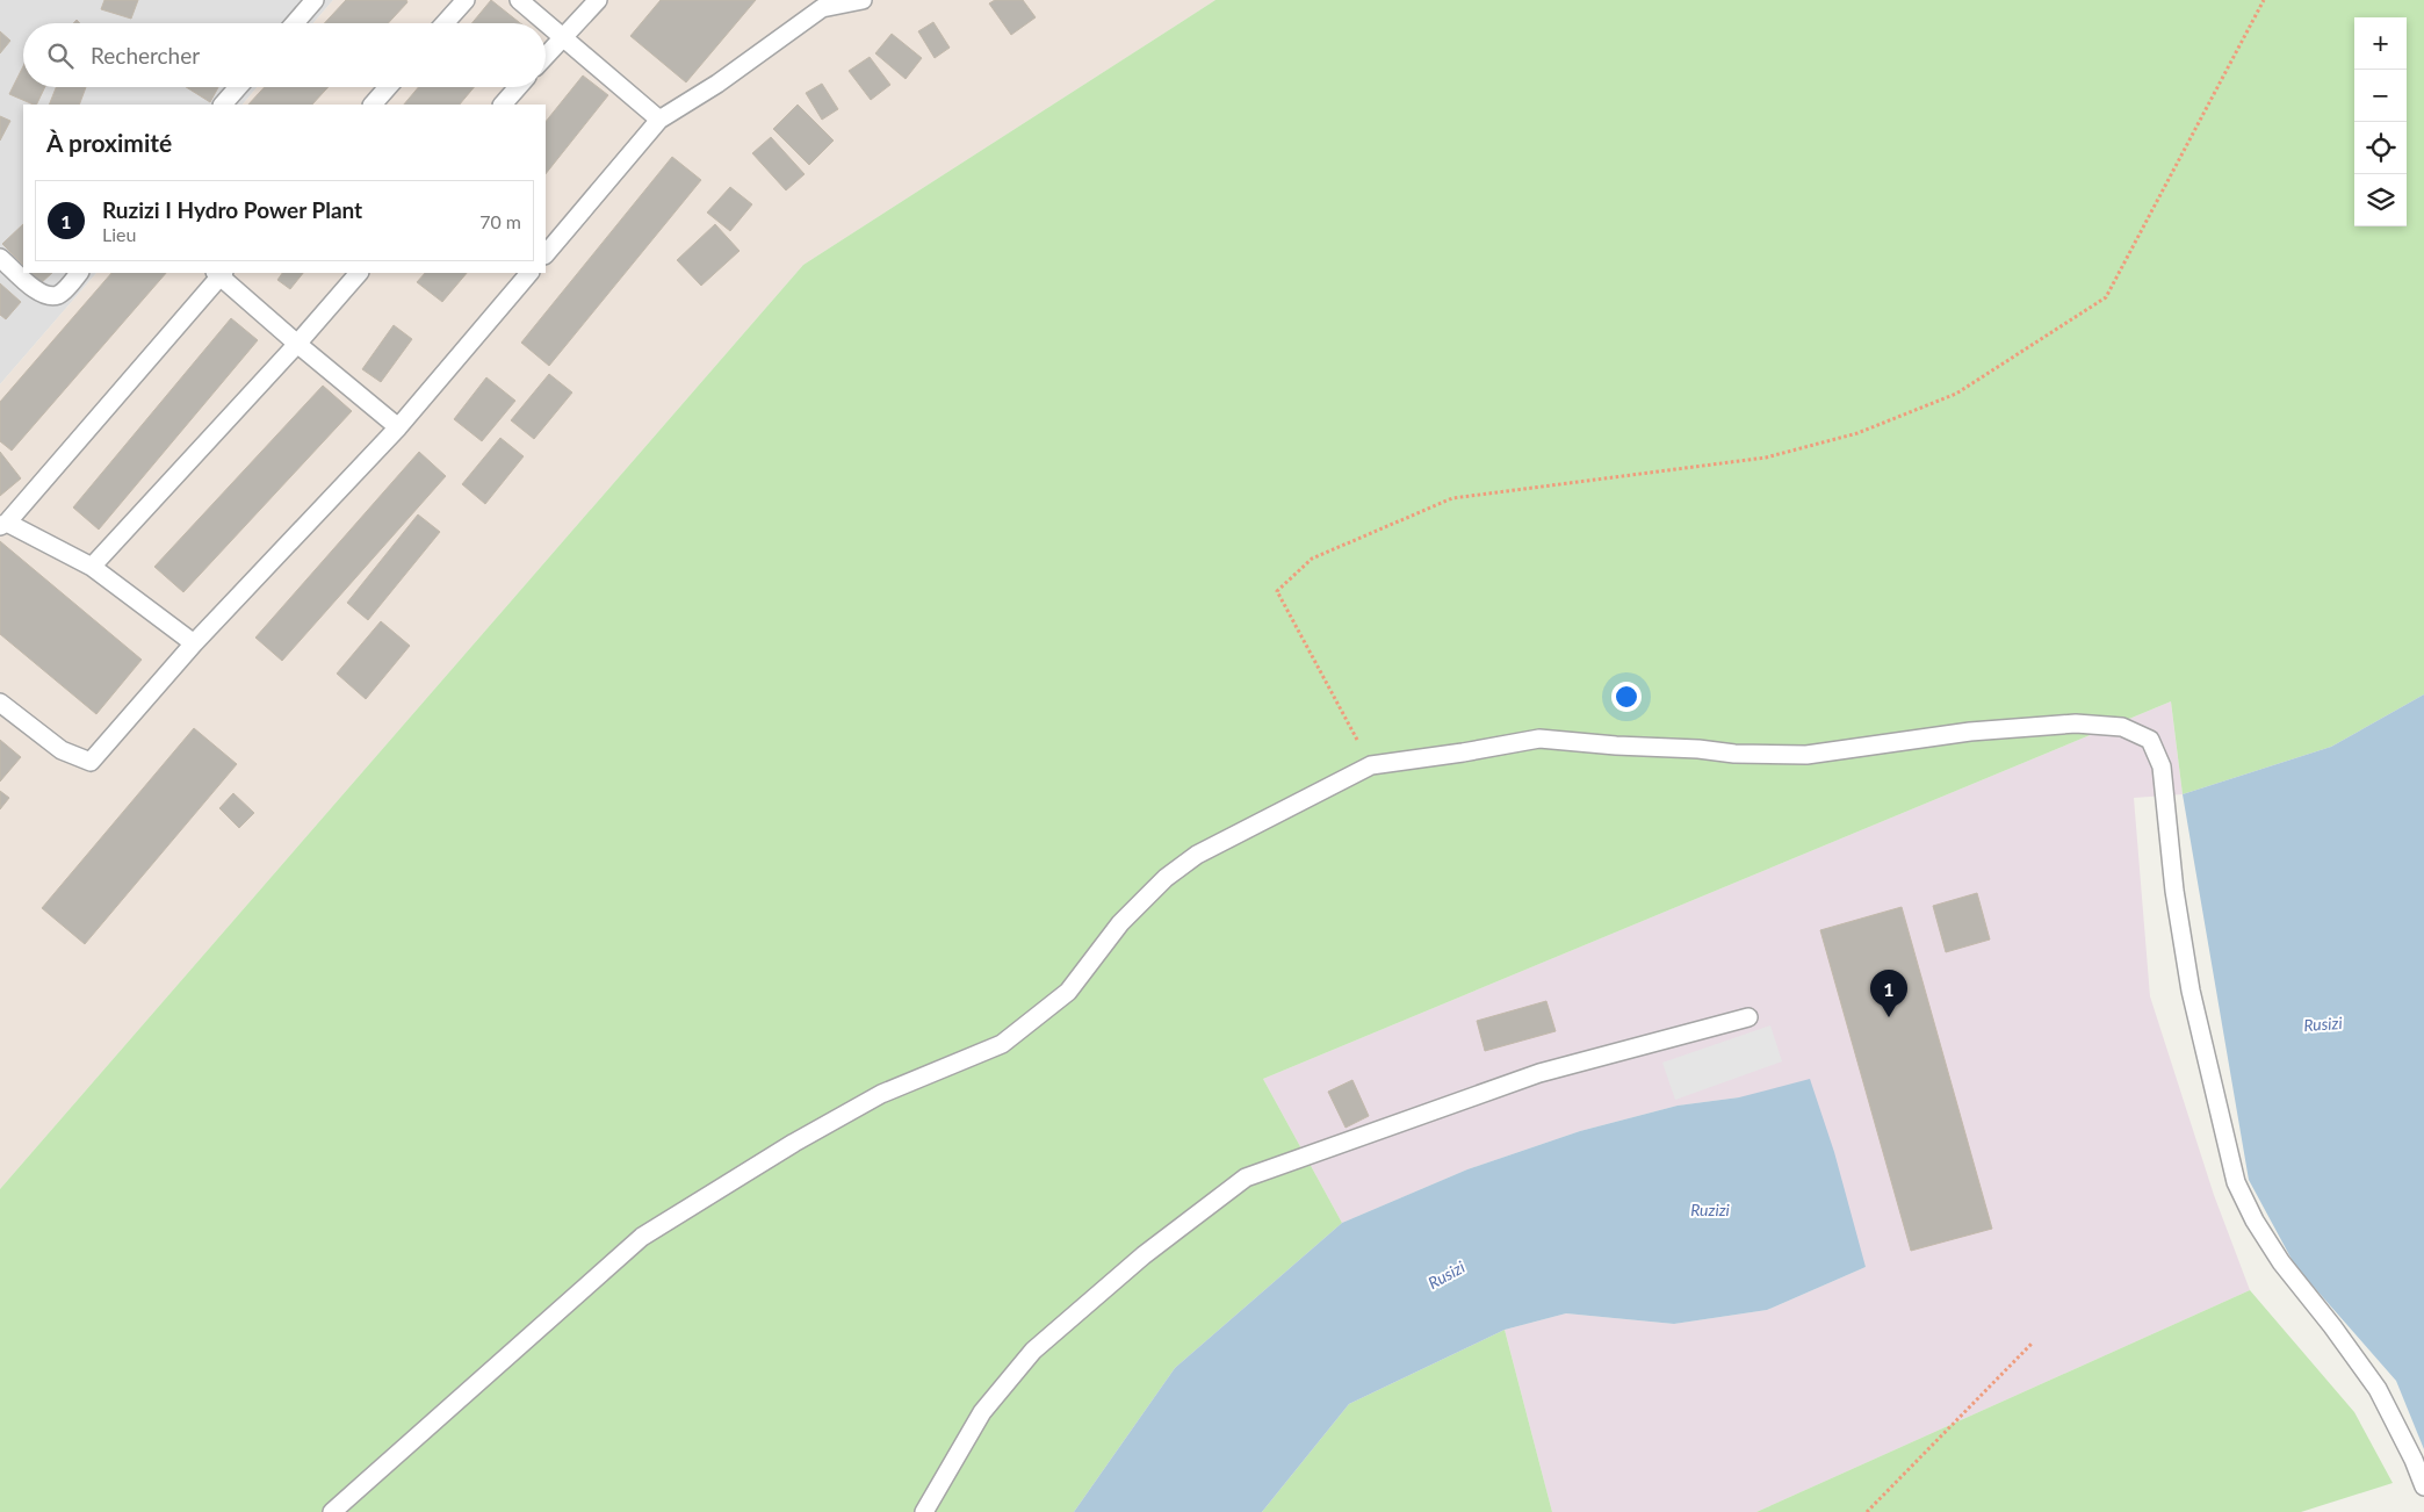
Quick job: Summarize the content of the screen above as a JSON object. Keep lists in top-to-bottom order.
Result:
{
  "water": ["Rusizi", "Ruzizi"],
  "page": {
    "map_buttons": ["+", "−"],
    "search": "Rechercher",
    "heading": "À proximité",
    "list": [
      {
        "mark": "1",
        "name": "Ruzizi I Hydro Power Plant",
        "note": "Lieu",
        "value": "70 m"
      }
    ],
    "pins": "1"
  }
}
